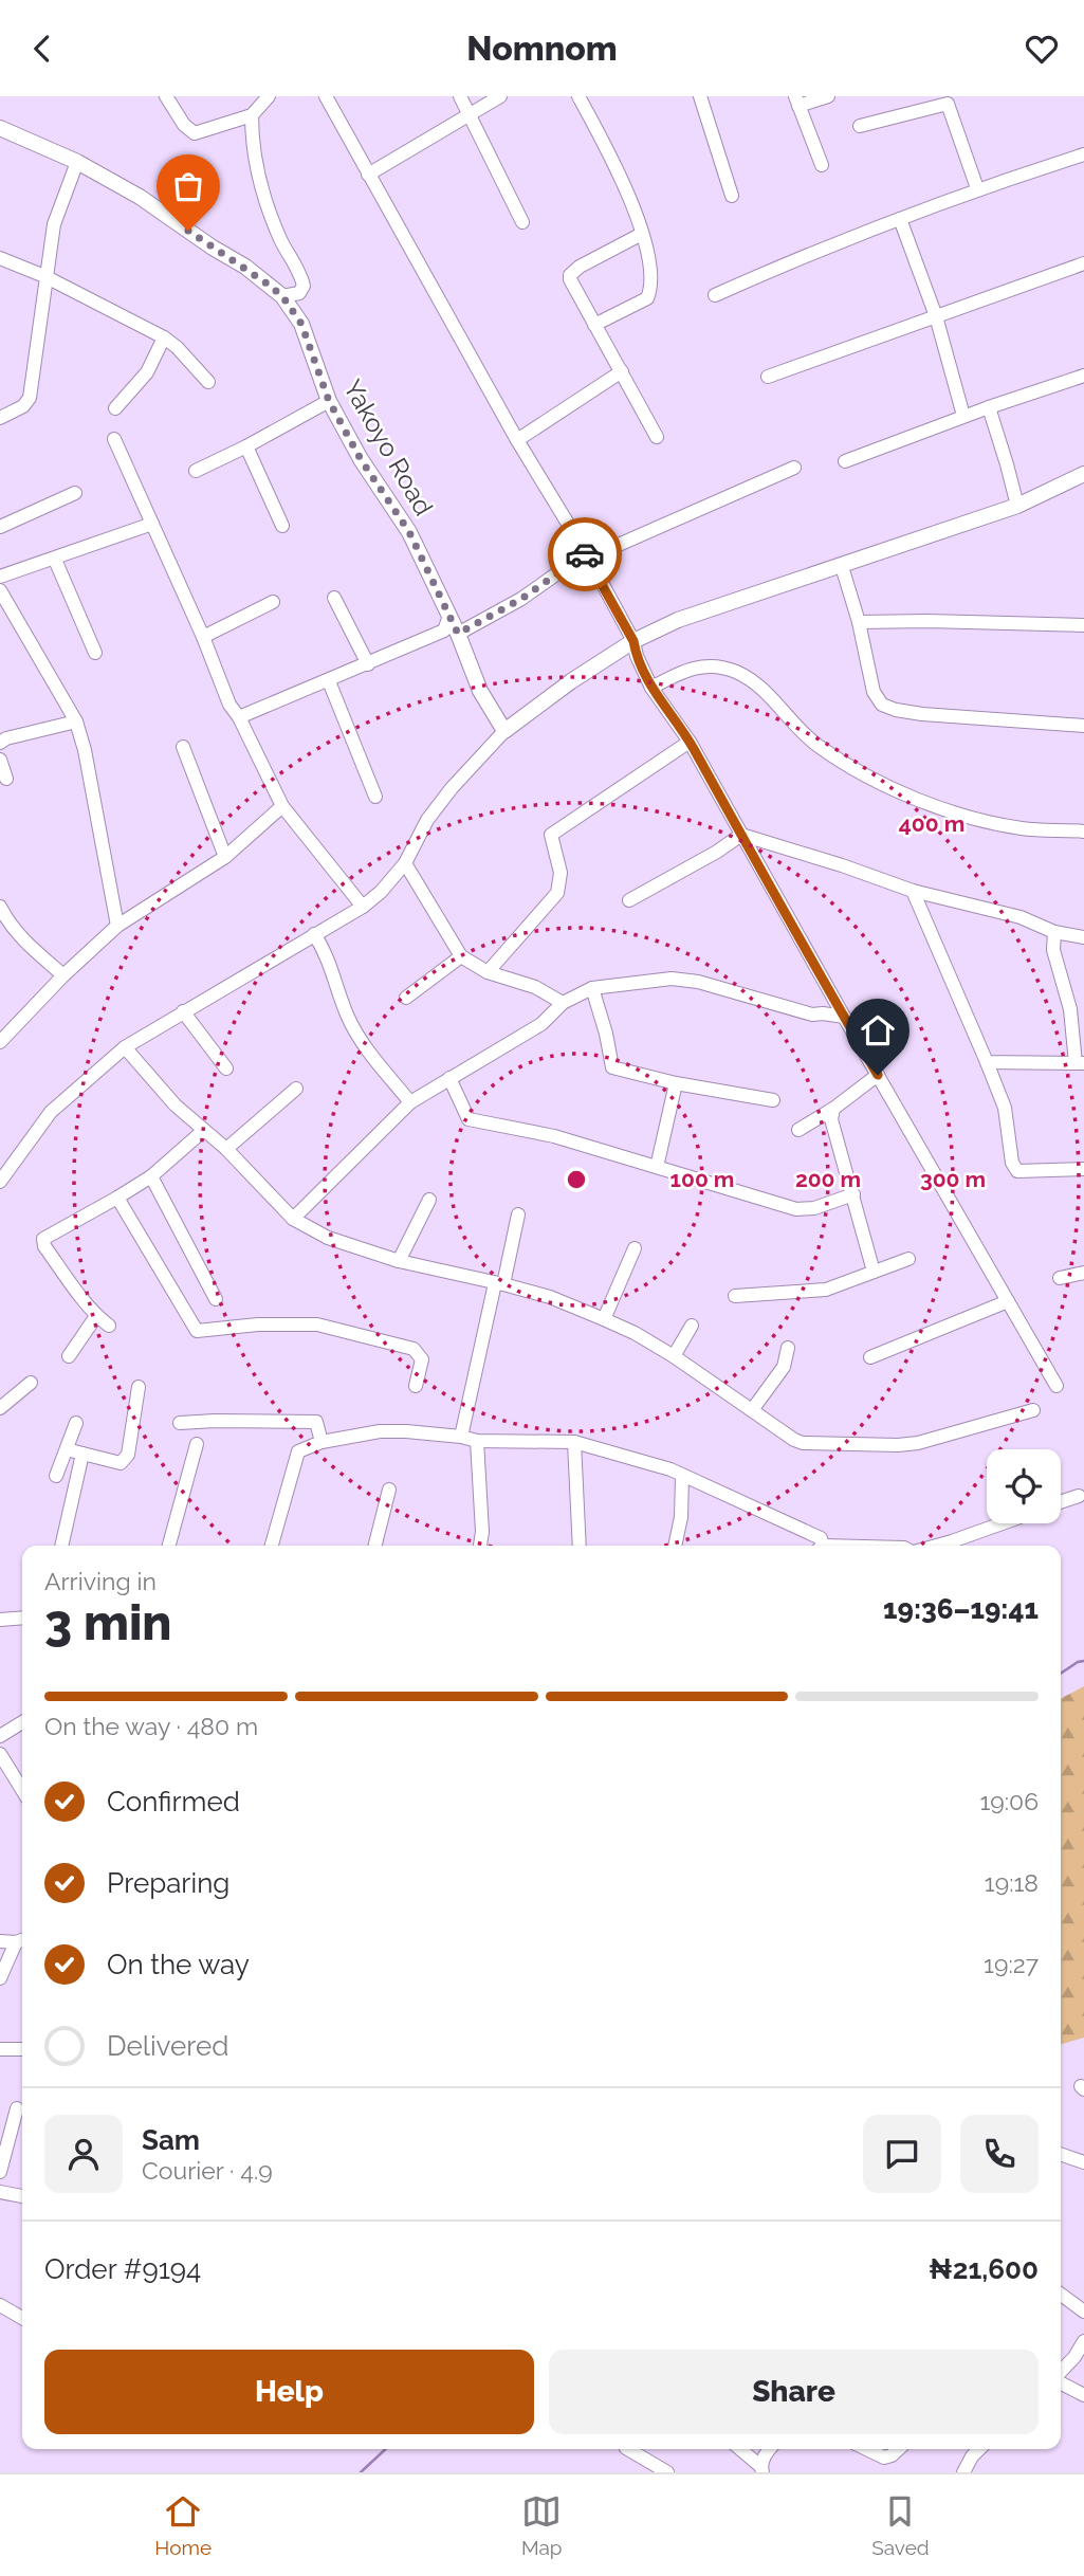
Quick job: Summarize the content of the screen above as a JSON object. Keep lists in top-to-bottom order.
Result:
{
  "streets": {
    "main road": ["Yakoyo Road"]
  },
  "page": {
    "header": "Nomnom",
    "heading": ["3 min", "Arriving in", "19:36–19:41"],
    "panel": [
      "Sam",
      "Courier · 4.9",
      "Order #9194",
      "₦21,600"
    ],
    "bar": "On the way · 480 m",
    "list": [
      ["Confirmed", "19:06"],
      ["Preparing", "19:18"],
      ["On the way", "19:27"],
      "Delivered"
    ],
    "buttons": ["Help", "Share"],
    "tabs": ["Home", "Map", "Saved"]
  },
  "rings": [
    "400 m",
    "100 m",
    "200 m",
    "300 m"
  ]
}
